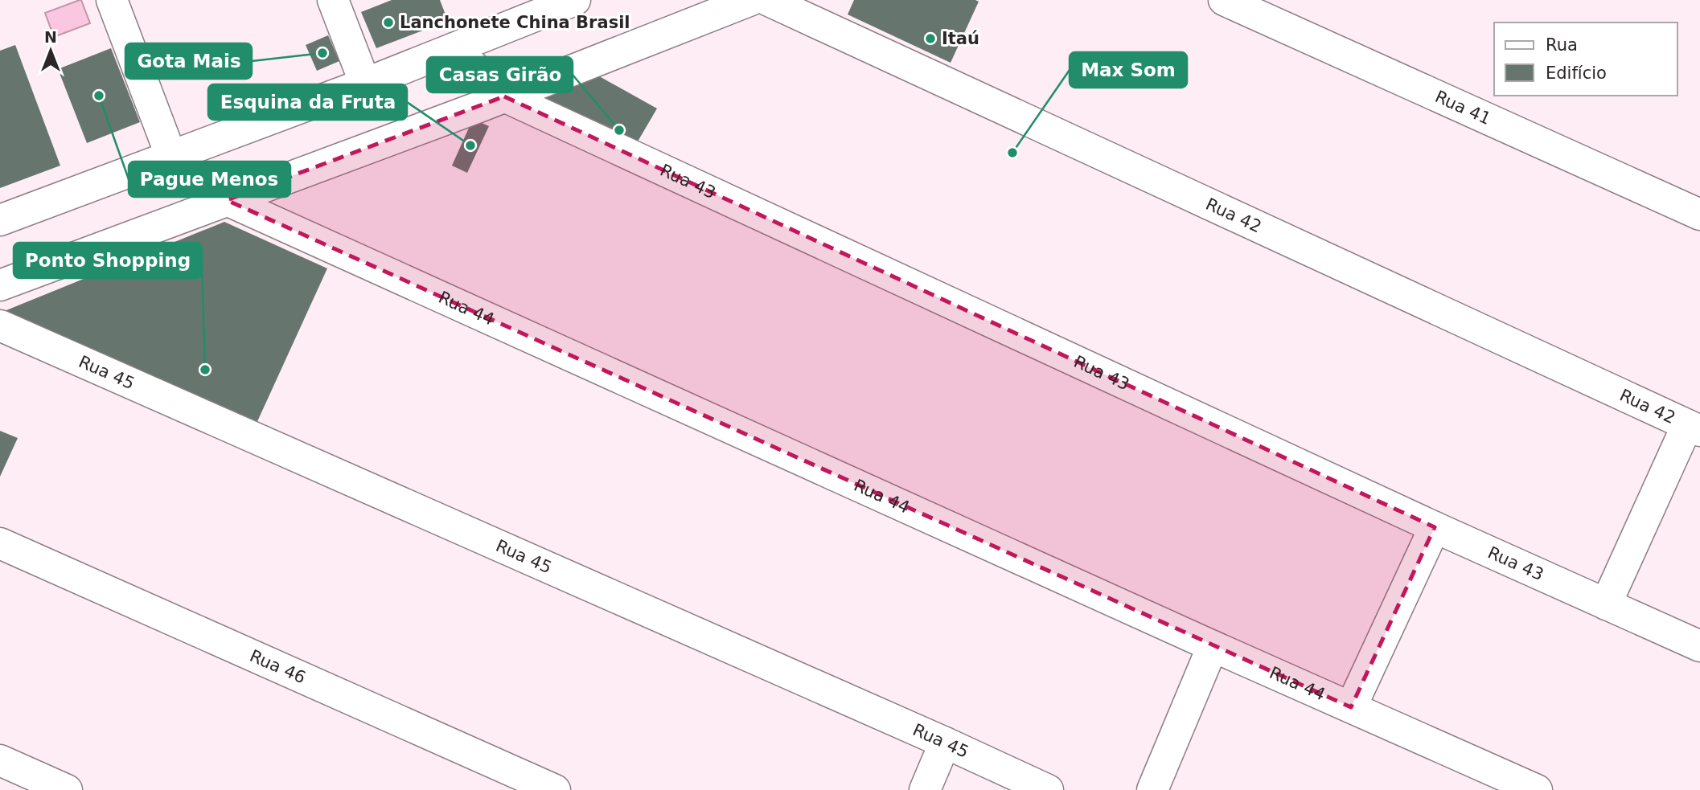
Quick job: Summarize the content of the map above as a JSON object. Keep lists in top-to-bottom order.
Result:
{
  "streets": {
    "street": [
      "Rua 41",
      "Rua 43",
      "Rua 42",
      "Rua 44",
      "Rua 45",
      "Rua 46"
    ]
  },
  "places": [
    "Lanchonete China Brasil",
    "Itaú",
    "Gota Mais",
    "Pague Menos",
    "Casas Girão",
    "Esquina da Fruta",
    "Max Som",
    "Ponto Shopping"
  ],
  "legend": ["Rua", "Edifício"],
  "north": "top"
}
